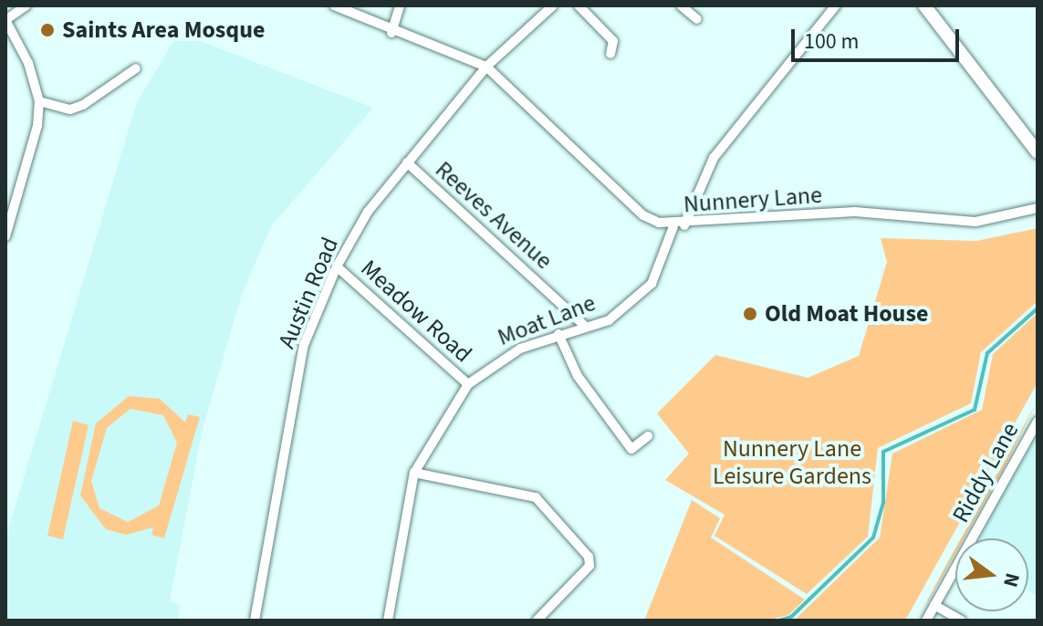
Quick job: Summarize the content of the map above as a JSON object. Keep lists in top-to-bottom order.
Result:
{
  "streets": {
    "street": [
      "Nunnery Lane",
      "Reeves Avenue",
      "Austin Road",
      "Meadow Road",
      "Moat Lane",
      "Riddy Lane"
    ]
  },
  "crossings": [
    ["Nunnery Lane", "Austin Road"],
    ["Nunnery Lane", "Moat Lane"],
    ["Reeves Avenue", "Austin Road"],
    ["Reeves Avenue", "Moat Lane"],
    ["Austin Road", "Meadow Road"],
    ["Meadow Road", "Moat Lane"]
  ],
  "parks": ["Nunnery Lane Leisure Gardens"],
  "places": ["Saints Area Mosque", "Old Moat House"],
  "scale_bar": "100 m",
  "north": "right"
}
